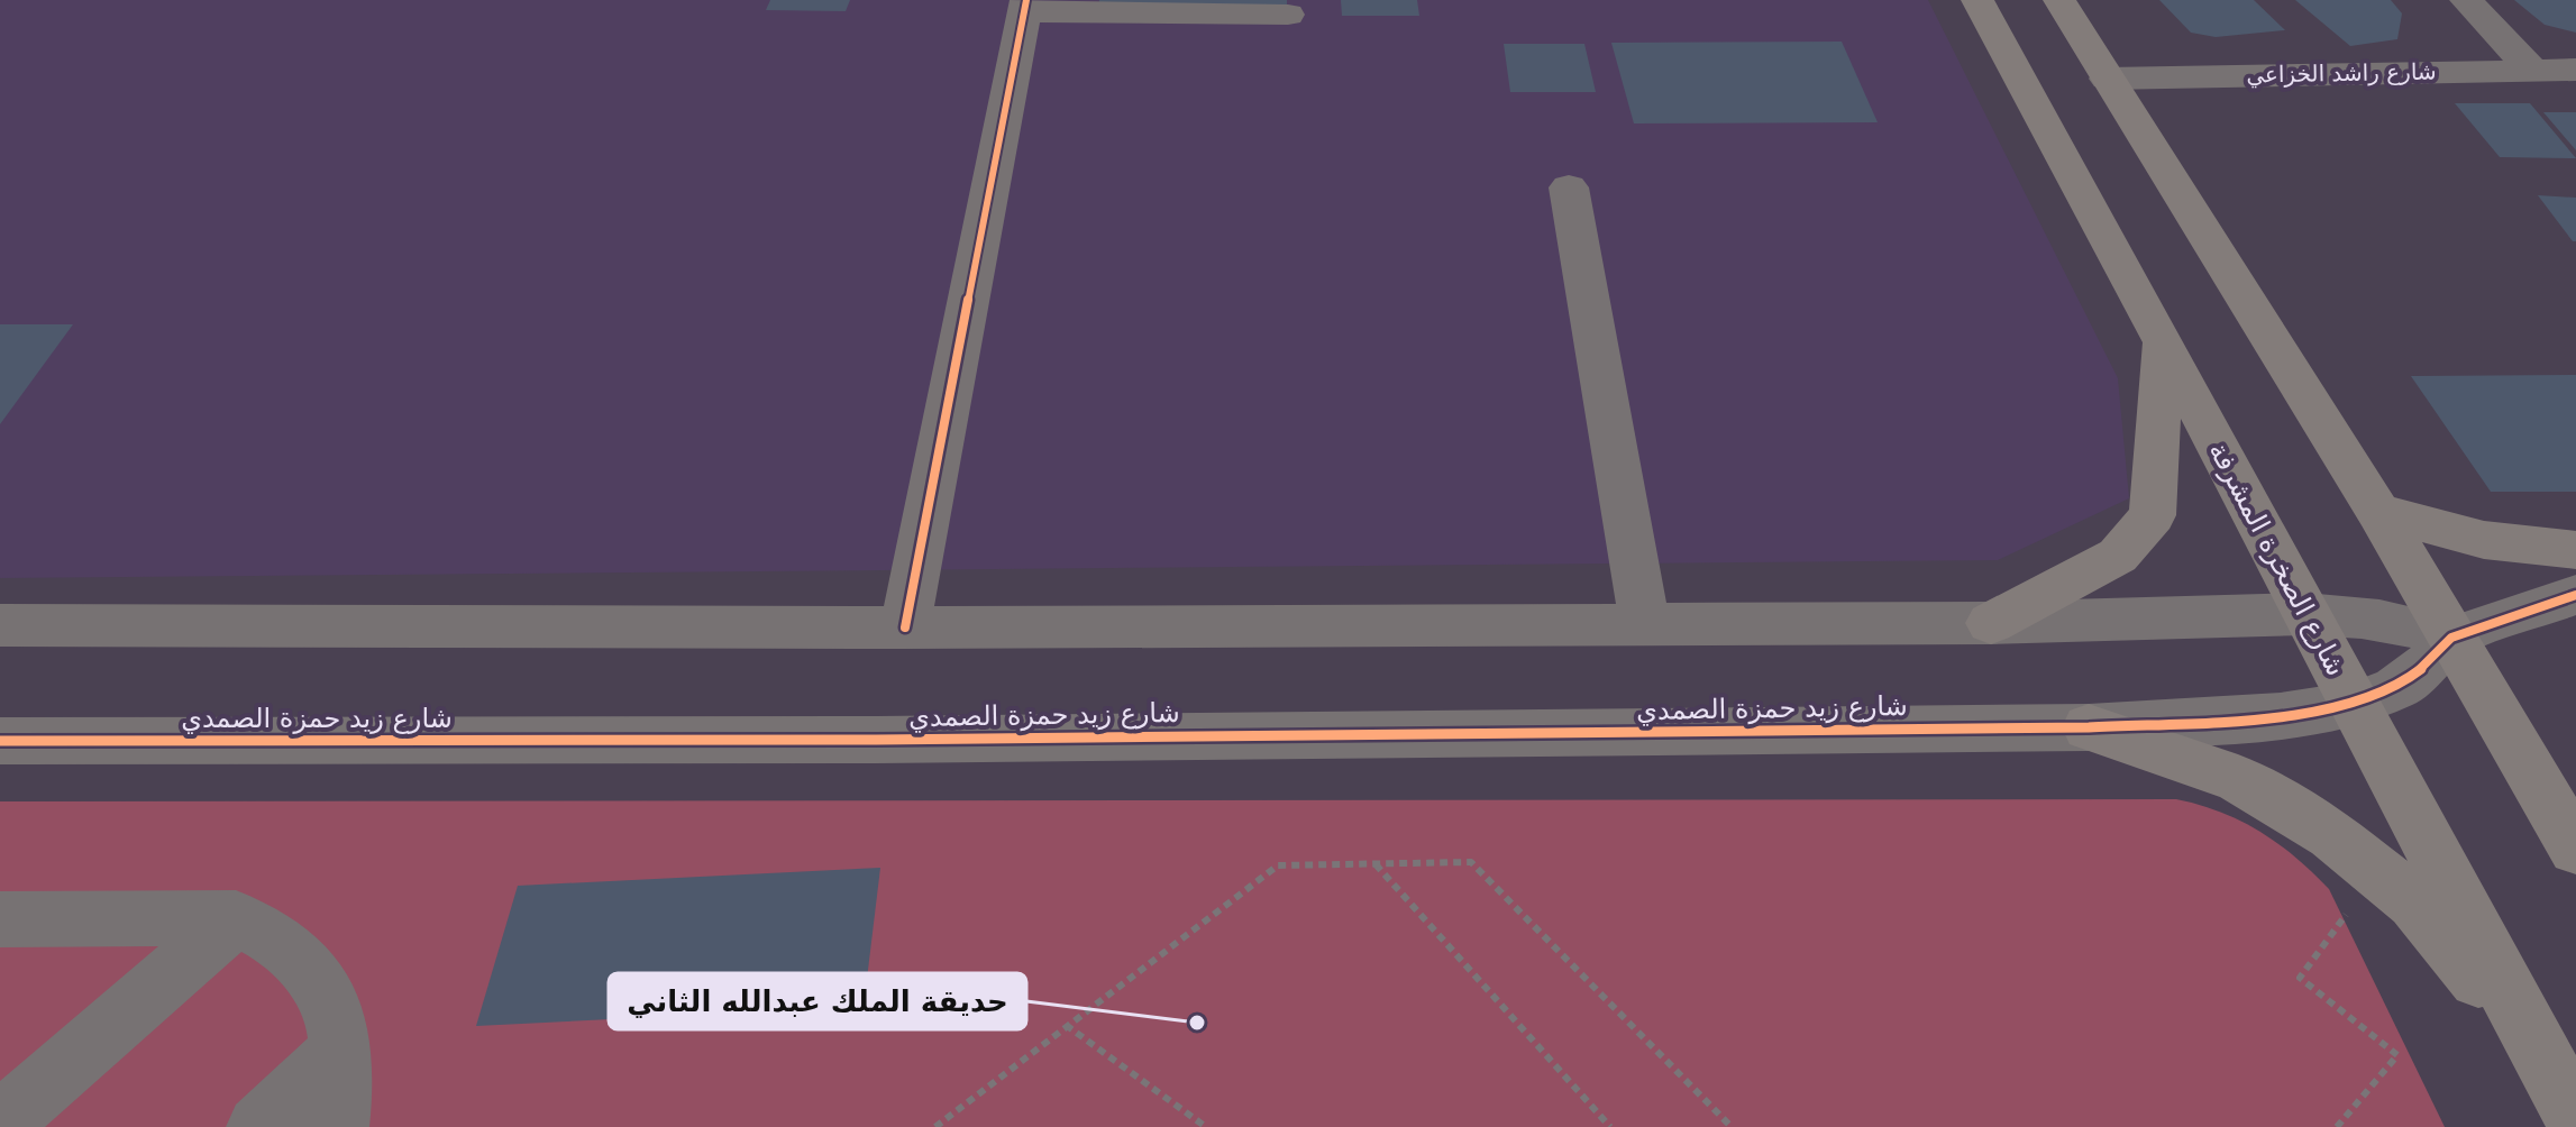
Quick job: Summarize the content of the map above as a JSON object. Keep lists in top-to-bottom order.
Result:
{
  "streets": {
    "main road": ["شارع الصخرة المشرفة"],
    "street": ["شارع راشد الخزاعي", "شارع زيد حمزة الصمدي"]
  },
  "crossings": [
    ["شارع الصخرة المشرفة", "شارع زيد حمزة الصمدي"]
  ],
  "places": ["حديقة الملك عبدالله الثاني"]
}
